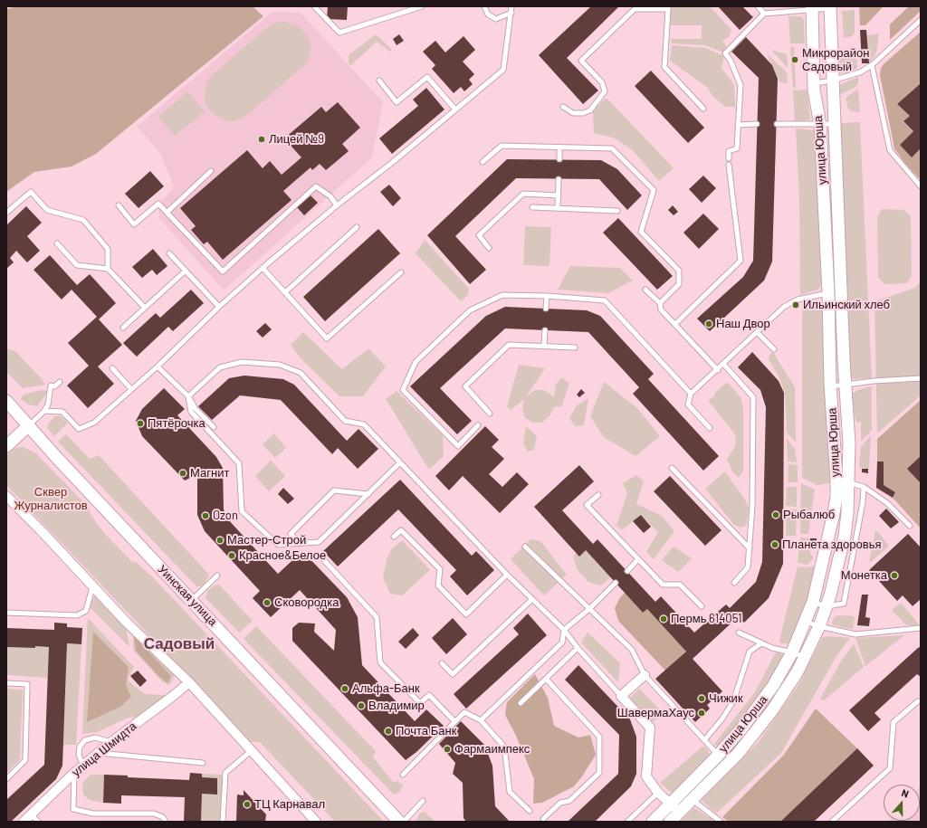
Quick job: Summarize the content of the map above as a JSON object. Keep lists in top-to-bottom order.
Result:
{
  "streets": {
    "street": ["улица Юрша", "Уинская улица", "улица Шмидта"]
  },
  "districts": ["Садовый"],
  "parks": ["Сквер Журналистов"],
  "places": [
    "Микрорайон Садовый",
    "Лицей №9",
    "Ильинский хлеб",
    "Наш Двор",
    "Пятёрочка",
    "Магнит",
    "Рыбалюб",
    "Ozon",
    "Мастер-Строй",
    "Планета здоровья",
    "Красное&Белое",
    "Монетка",
    "Сковородка",
    "Пермь 614051",
    "Альфа-Банк",
    "Чижик",
    "Владимир",
    "ШавермаХаус",
    "Почта Банк",
    "Фармаимпекс",
    "ТЦ Карнавал"
  ],
  "north": "top"
}
